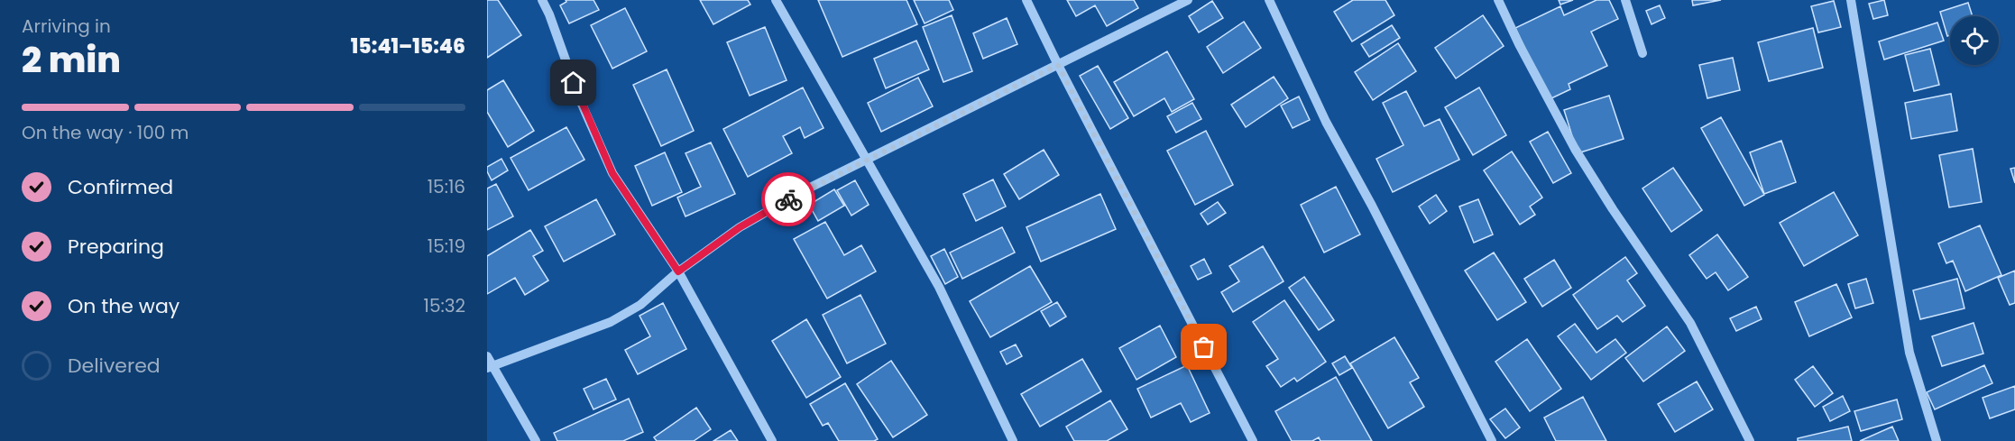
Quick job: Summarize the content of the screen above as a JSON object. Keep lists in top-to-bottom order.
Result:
{
  "page": {
    "heading": ["2 min", "Arriving in", "15:41–15:46"],
    "bar": "On the way · 100 m",
    "list": [
      ["Confirmed", "15:16"],
      ["Preparing", "15:19"],
      ["On the way", "15:32"],
      "Delivered"
    ]
  }
}
